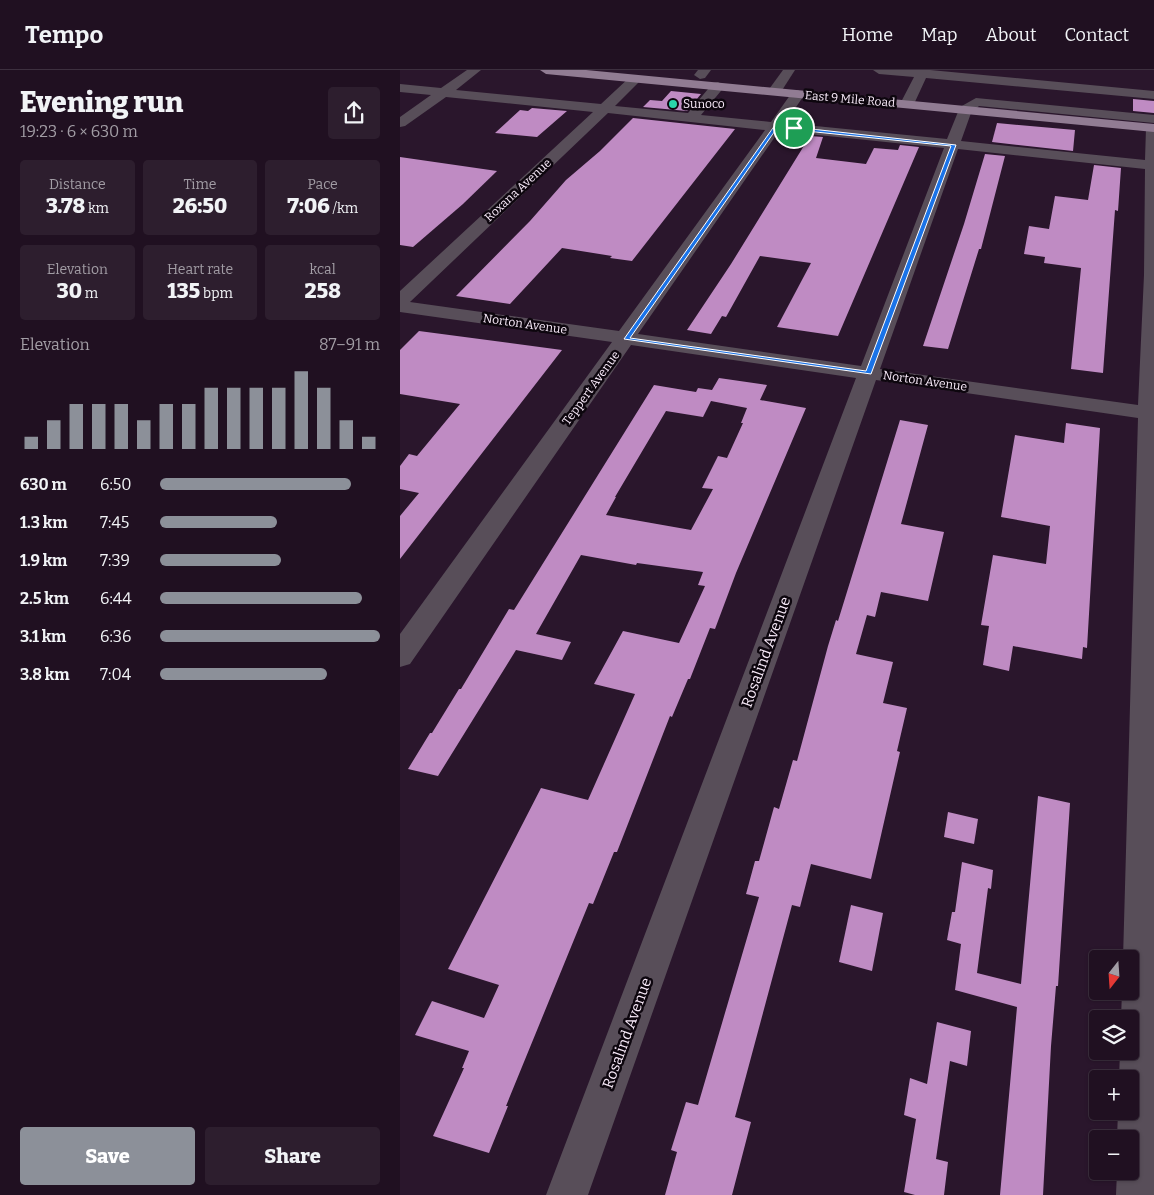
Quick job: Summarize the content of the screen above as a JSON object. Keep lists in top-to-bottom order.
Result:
{
  "streets": {
    "main road": ["East 9 Mile Road"],
    "street": [
      "Roxana Avenue",
      "Norton Avenue",
      "Teppert Avenue",
      "Rosalind Avenue"
    ]
  },
  "crossings": [
    ["East 9 Mile Road", "Roxana Avenue"],
    ["East 9 Mile Road", "Teppert Avenue"],
    ["East 9 Mile Road", "Rosalind Avenue"],
    ["Norton Avenue", "Teppert Avenue"],
    ["Norton Avenue", "Rosalind Avenue"]
  ],
  "places": ["Sunoco"],
  "north": "bottom",
  "page": {
    "header": "Tempo",
    "nav": [
      "Home",
      "Map",
      "About",
      "Contact"
    ],
    "heading": ["Evening run", "19:23 · 6 × 630 m"],
    "stats": [
      ["Distance", "3.78 km"],
      ["Time", "26:50"],
      ["Pace", "7:06 /km"],
      ["Elevation", "30 m"],
      ["Heart rate", "135 bpm"],
      ["kcal", "258"]
    ],
    "chart": ["Elevation", "87–91 m"],
    "list": [
      {
        "name": "630 m",
        "note": "6:50"
      },
      {
        "name": "1.3 km",
        "note": "7:45"
      },
      {
        "name": "1.9 km",
        "note": "7:39"
      },
      {
        "name": "2.5 km",
        "note": "6:44"
      },
      {
        "name": "3.1 km",
        "note": "6:36"
      },
      {
        "name": "3.8 km",
        "note": "7:04"
      }
    ],
    "map_buttons": ["+", "−"],
    "buttons": ["Save", "Share"]
  }
}
